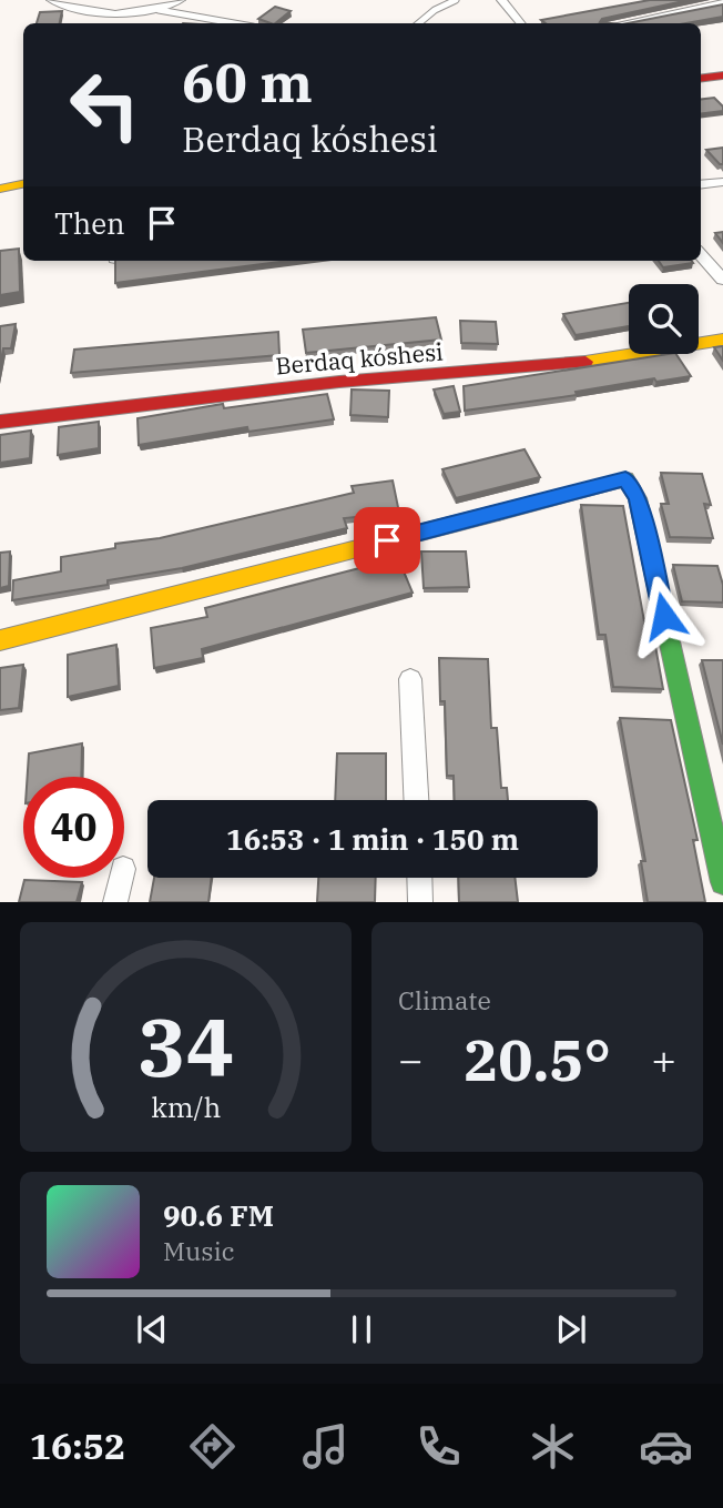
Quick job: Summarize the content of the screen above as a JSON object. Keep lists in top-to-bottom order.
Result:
{
  "streets": {
    "street": ["Berdaq kóshesi"]
  },
  "page": {
    "turn": ["60 m", "Berdaq kóshesi"],
    "then": "Then",
    "limit": "40",
    "trip": "16:53 · 1 min · 150 m",
    "tile": "Climate",
    "heat": ["−", "20.5°", "+"],
    "song": ["90.6 FM", "Music"],
    "tabs": "16:52",
    "gauge": ["34", "km/h"]
  }
}
